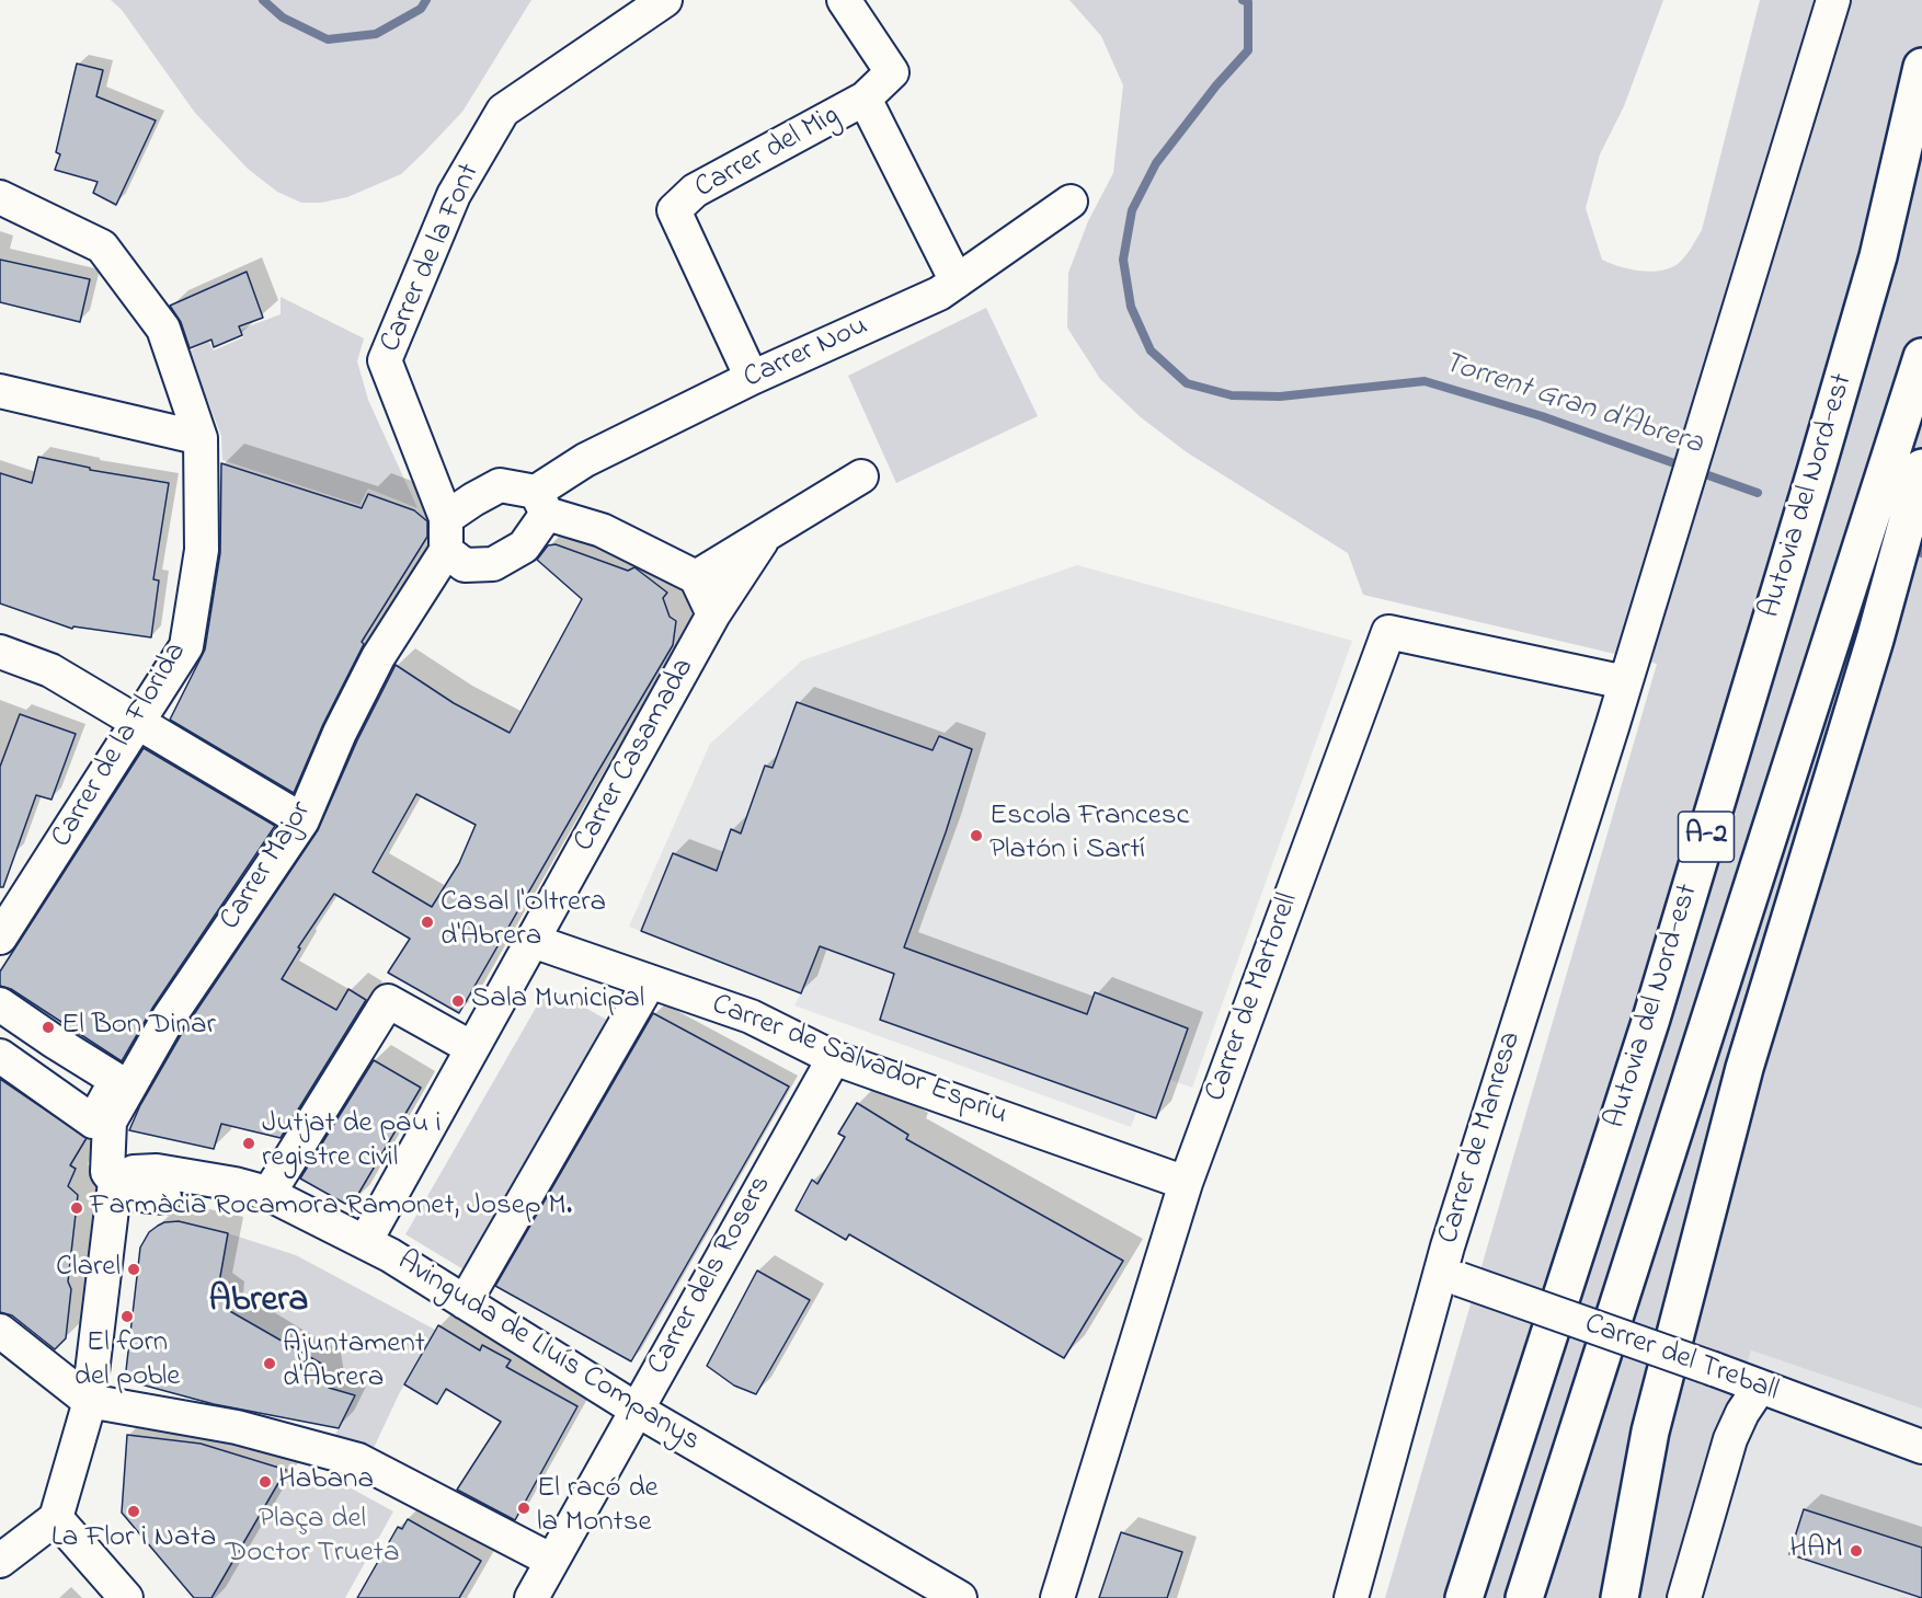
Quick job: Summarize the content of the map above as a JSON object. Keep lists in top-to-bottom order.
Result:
{
  "streets": {
    "highway": ["Autovia del Nord-est", "A-2"],
    "street": [
      "Carrer del Mig",
      "Carrer de la Font",
      "Carrer Nou",
      "Carrer de la Florida",
      "Carrer Casamada",
      "Carrer Major",
      "Carrer de Martorell",
      "Carrer de Salvador Espriu",
      "Carrer de Manresa",
      "Carrer dels Rosers",
      "Avinguda de Lluís Companys",
      "Carrer del Treball"
    ]
  },
  "crossings": [
    ["Carrer del Mig", "Carrer Nou"],
    ["Carrer de la Font", "Carrer Nou"],
    ["Carrer de la Font", "Carrer Major"],
    ["Carrer Nou", "Carrer Major"],
    ["Carrer Casamada", "Carrer de Salvador Espriu"],
    ["Carrer Casamada", "Avinguda de Lluís Companys"],
    ["Carrer Major", "Avinguda de Lluís Companys"],
    ["Carrer de Martorell", "Carrer de Salvador Espriu"],
    ["Carrer de Martorell", "Carrer de Manresa"],
    ["Carrer de Salvador Espriu", "Carrer dels Rosers"],
    ["Carrer de Manresa", "Carrer del Treball"],
    ["Carrer dels Rosers", "Avinguda de Lluís Companys"]
  ],
  "districts": ["Abrera"],
  "water": ["Torrent Gran d'Abrera"],
  "parks": ["Plaça del Doctor Trueta"],
  "places": [
    "Escola Francesc Platón i Sartí",
    "Casal l'Oltrera d'Abrera",
    "Sala Municipal",
    "El Bon Dinar",
    "Jutjat de pau i registre civil",
    "Farmàcia Rocamora Ramonet, Josep M.",
    "Clarel",
    "El forn del poble",
    "Ajuntament d'Abrera",
    "Habana",
    "El racó de la Montse",
    "La Flor i Nata",
    "HAM"
  ]
}
